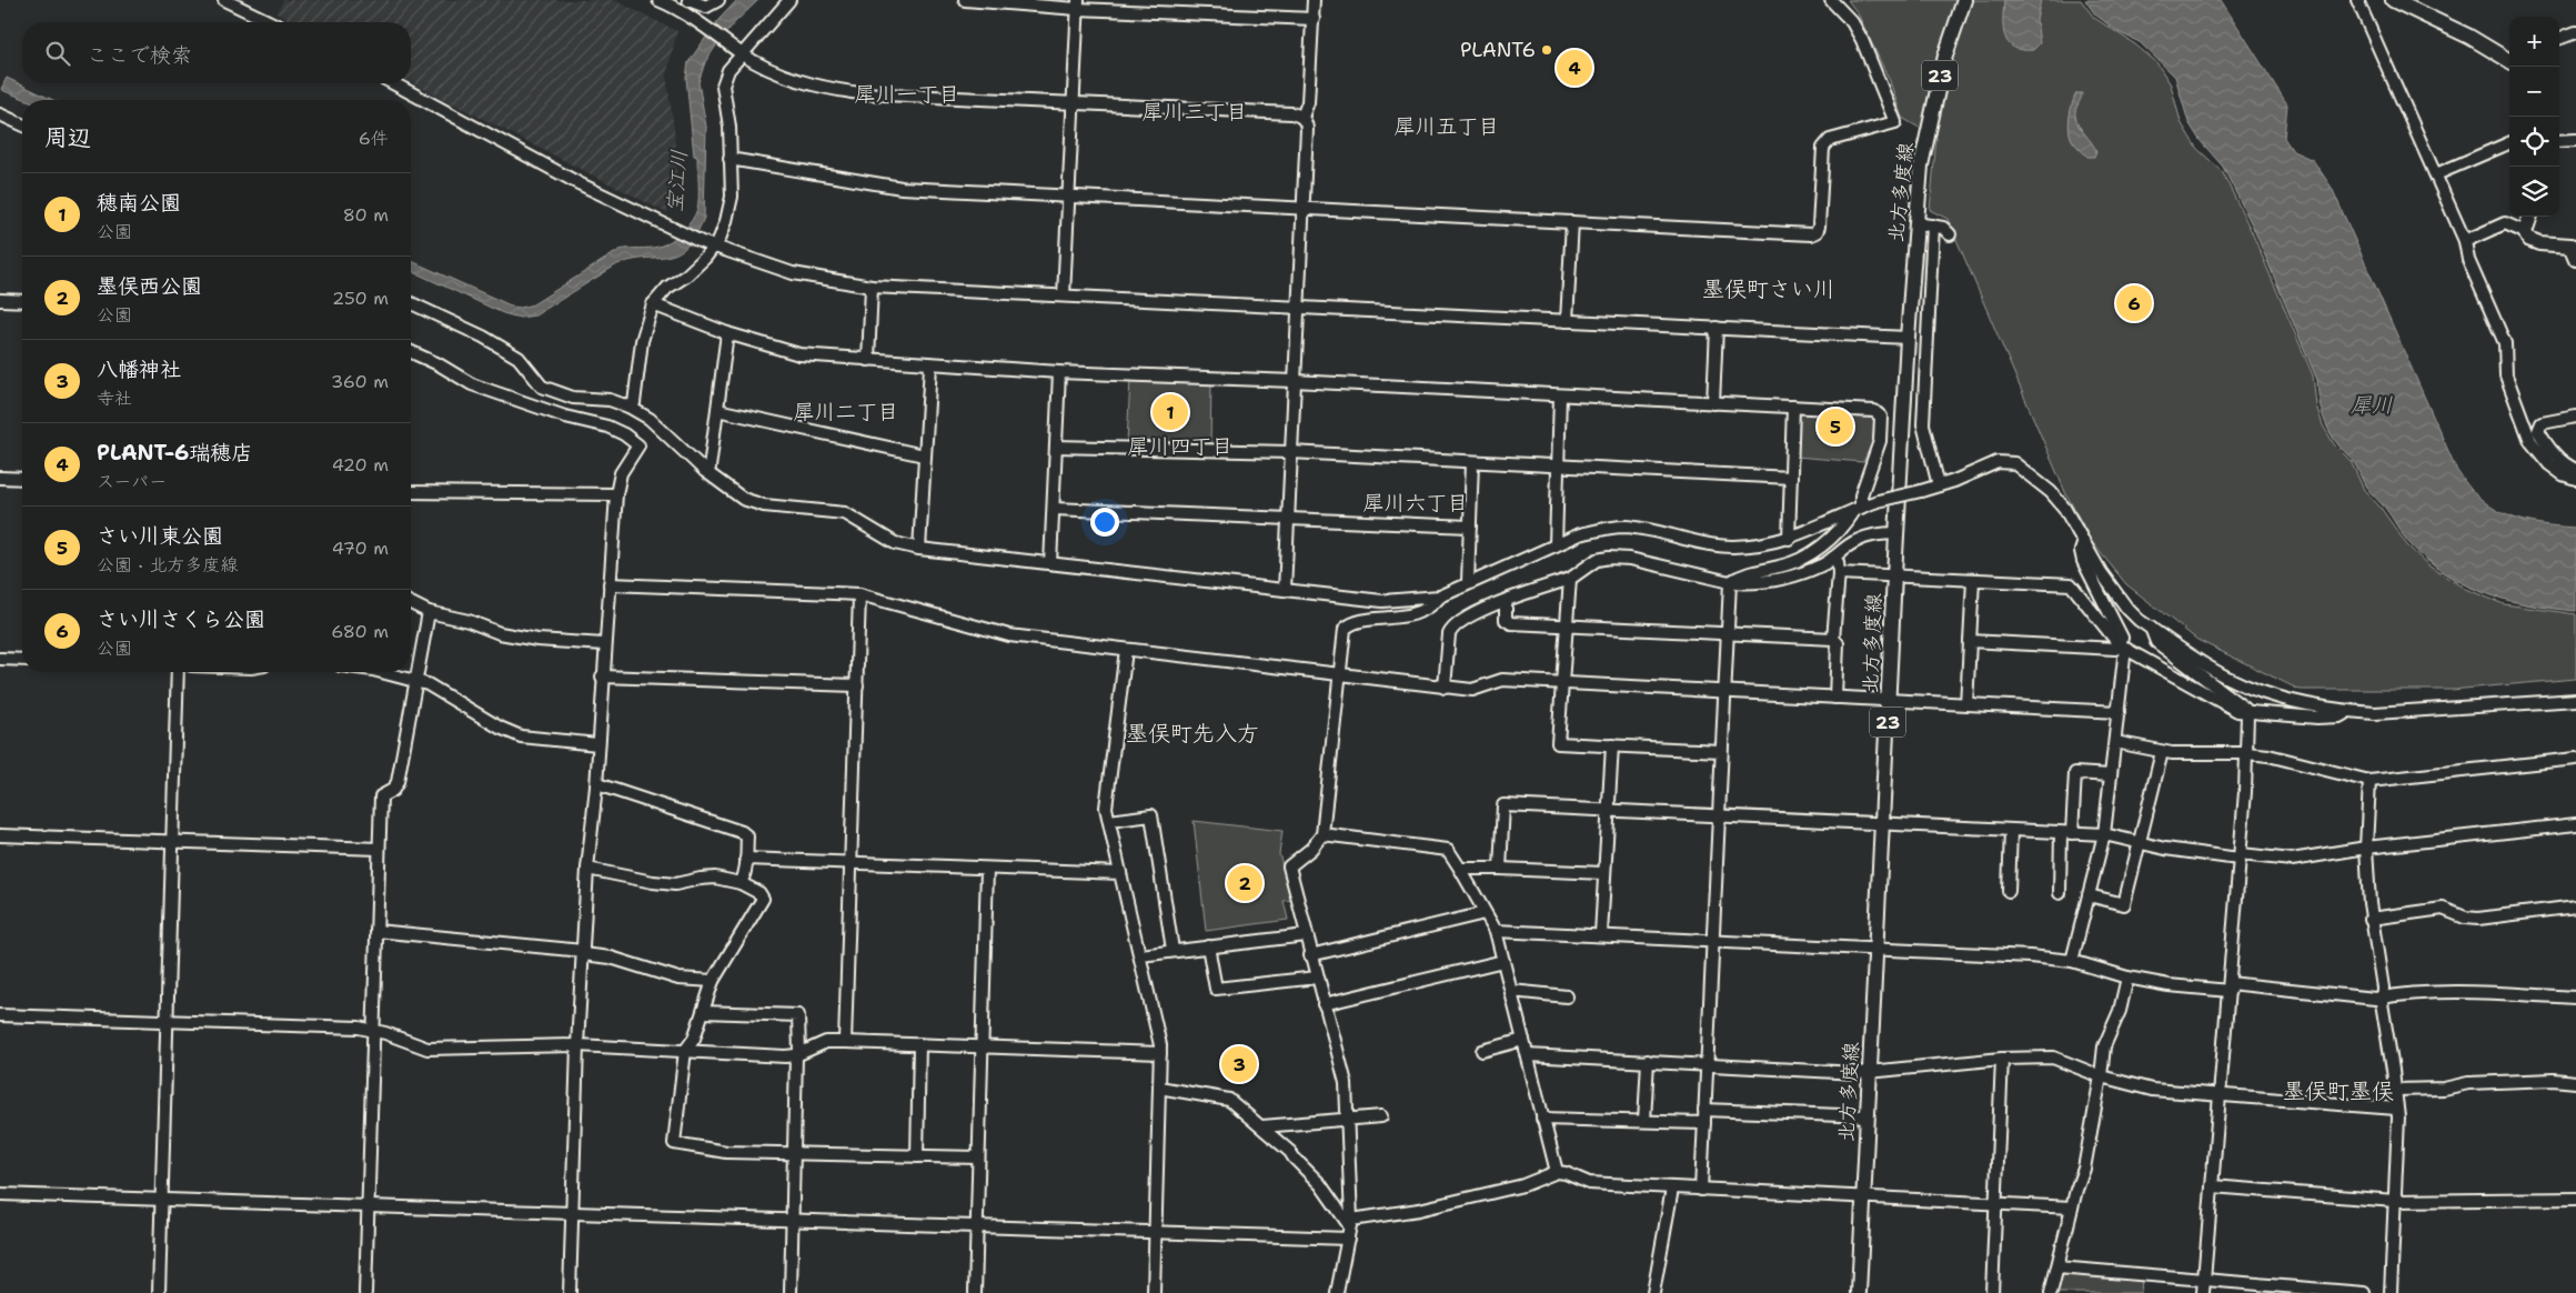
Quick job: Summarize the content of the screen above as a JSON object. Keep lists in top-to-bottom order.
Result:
{
  "streets": {
    "main road": ["23", "北方多度線"]
  },
  "districts": [
    "犀川一丁目",
    "犀川三丁目",
    "犀川五丁目",
    "墨俣町さい川",
    "犀川二丁目",
    "犀川四丁目",
    "犀川六丁目",
    "墨俣町先入方",
    "墨俣町墨俣"
  ],
  "water": ["宝江川", "犀川"],
  "places": ["PLANT6"],
  "page": {
    "map_buttons": ["+", "−"],
    "search": "ここで検索",
    "pins": [
      "4",
      "6",
      "1",
      "5",
      "2",
      "3"
    ],
    "heading": ["周辺", "6件"],
    "list": [
      {
        "mark": "1",
        "name": "穂南公園",
        "note": "公園",
        "value": "80 m"
      },
      {
        "mark": "2",
        "name": "墨俣西公園",
        "note": "公園",
        "value": "250 m"
      },
      {
        "mark": "3",
        "name": "八幡神社",
        "note": "寺社",
        "value": "360 m"
      },
      {
        "mark": "4",
        "name": "PLANT-6瑞穂店",
        "note": "スーパー",
        "value": "420 m"
      },
      {
        "mark": "5",
        "name": "さい川東公園",
        "note": "公園 · 北方多度線",
        "value": "470 m"
      },
      {
        "mark": "6",
        "name": "さい川さくら公園",
        "note": "公園",
        "value": "680 m"
      }
    ]
  }
}
